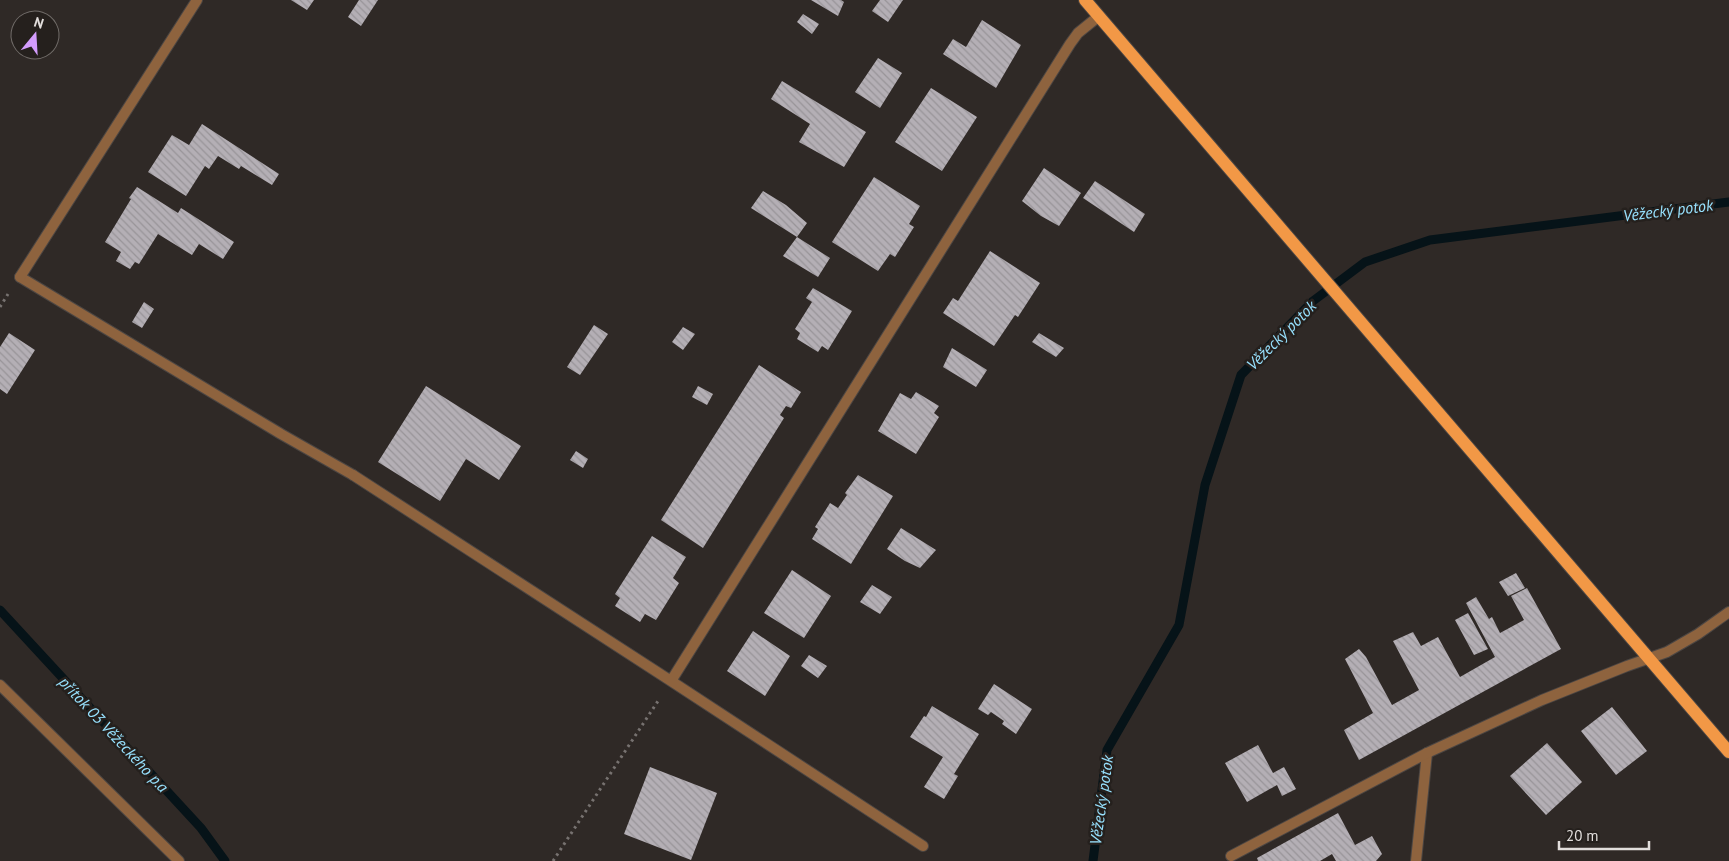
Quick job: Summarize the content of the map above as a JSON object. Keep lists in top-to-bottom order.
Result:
{
  "water": ["Věžecký potok", "přítok 03 Věžeckého p.a"],
  "scale_bar": "20 m",
  "north": "top"
}
